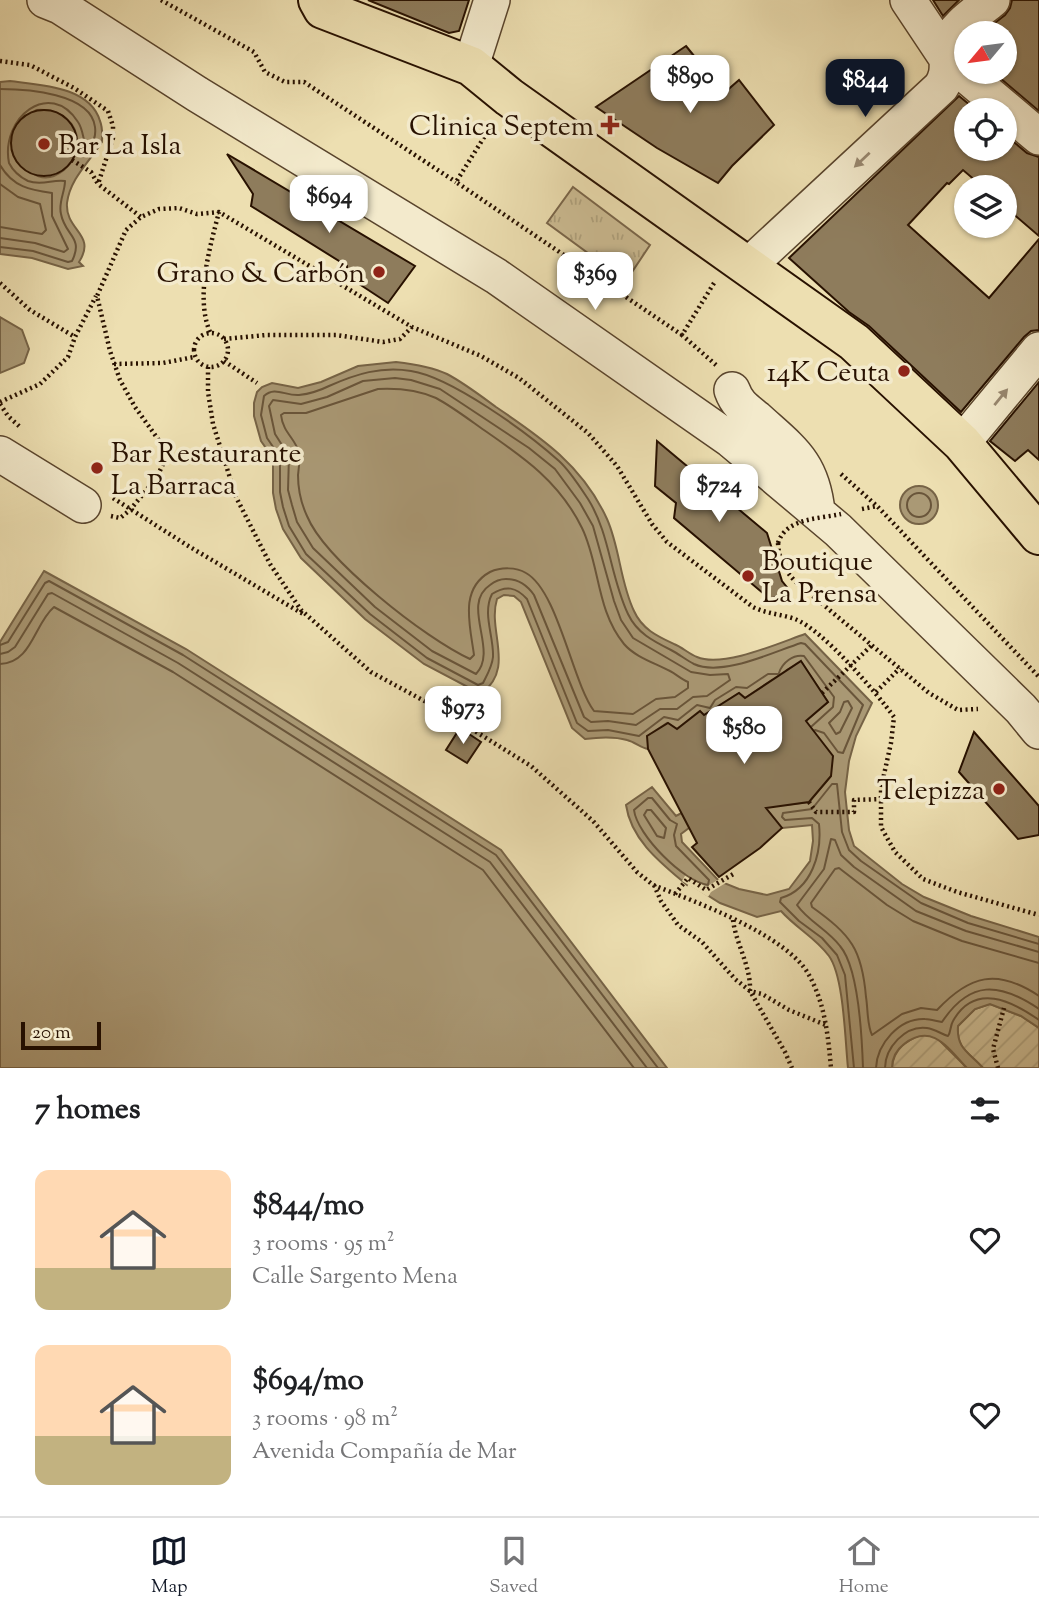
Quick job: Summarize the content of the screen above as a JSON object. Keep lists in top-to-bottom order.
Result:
{
  "places": {
    "health": ["Clinica Septem"],
    "other": [
      "Bar La Isla",
      "Grano & Carbón",
      "14K Ceuta",
      "Bar Restaurante La Barraca",
      "Boutique La Prensa",
      "Telepizza"
    ]
  },
  "scale_bar": "20 m",
  "north": "bottom left",
  "page": {
    "price": [
      "$890",
      "$844",
      "$694",
      "$369",
      "$724",
      "$973",
      "$580"
    ],
    "scale": "20 m",
    "heading": "7 homes",
    "list": [
      {
        "name": "$844/mo",
        "note": "3 rooms · 95 m² · Calle Sargento Mena"
      },
      {
        "name": "$694/mo",
        "note": "3 rooms · 98 m² · Avenida Compañía de Mar"
      }
    ],
    "tabs": ["Map", "Saved", "Home"]
  }
}
